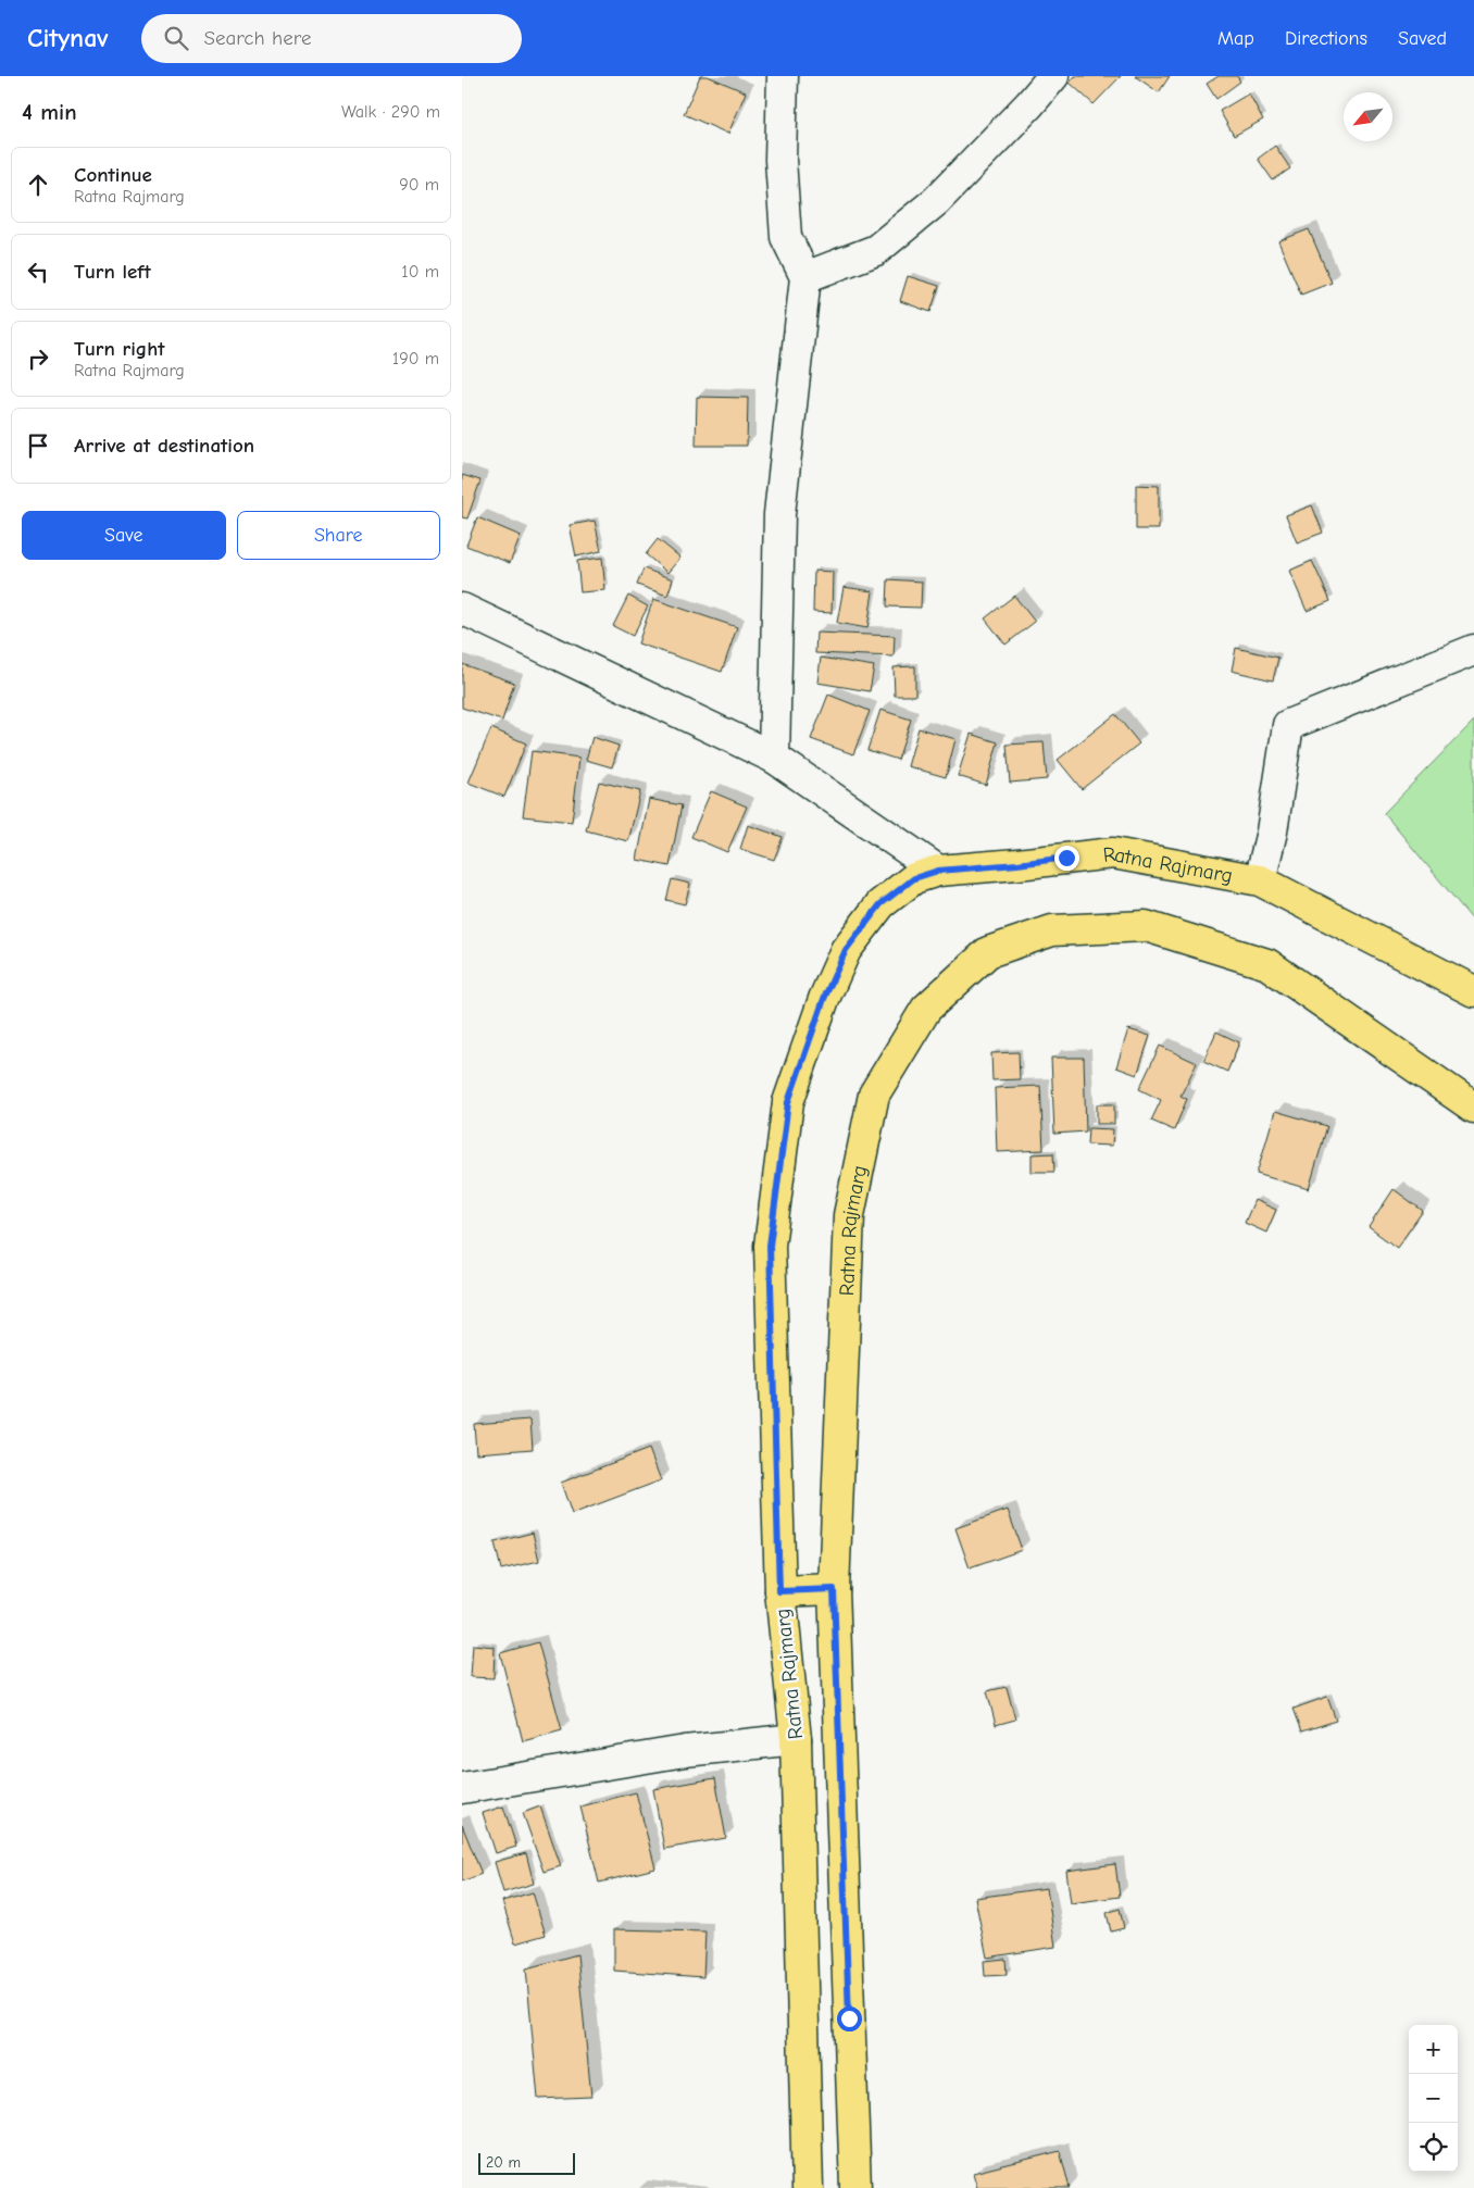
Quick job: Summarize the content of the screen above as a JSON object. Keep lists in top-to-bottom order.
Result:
{
  "streets": {
    "main road": ["Ratna Rajmarg"]
  },
  "scale_bar": "20 m",
  "north": "bottom left",
  "page": {
    "header": "Citynav",
    "search": "Search here",
    "nav": ["Map", "Directions", "Saved"],
    "heading": ["4 min", "Walk · 290 m"],
    "list": [
      ["Continue", "Ratna Rajmarg", "90 m"],
      ["Turn left", "10 m"],
      ["Turn right", "Ratna Rajmarg", "190 m"],
      "Arrive at destination"
    ],
    "buttons": ["Save", "Share"],
    "map_buttons": ["+", "−"],
    "scale": "20 m"
  }
}
